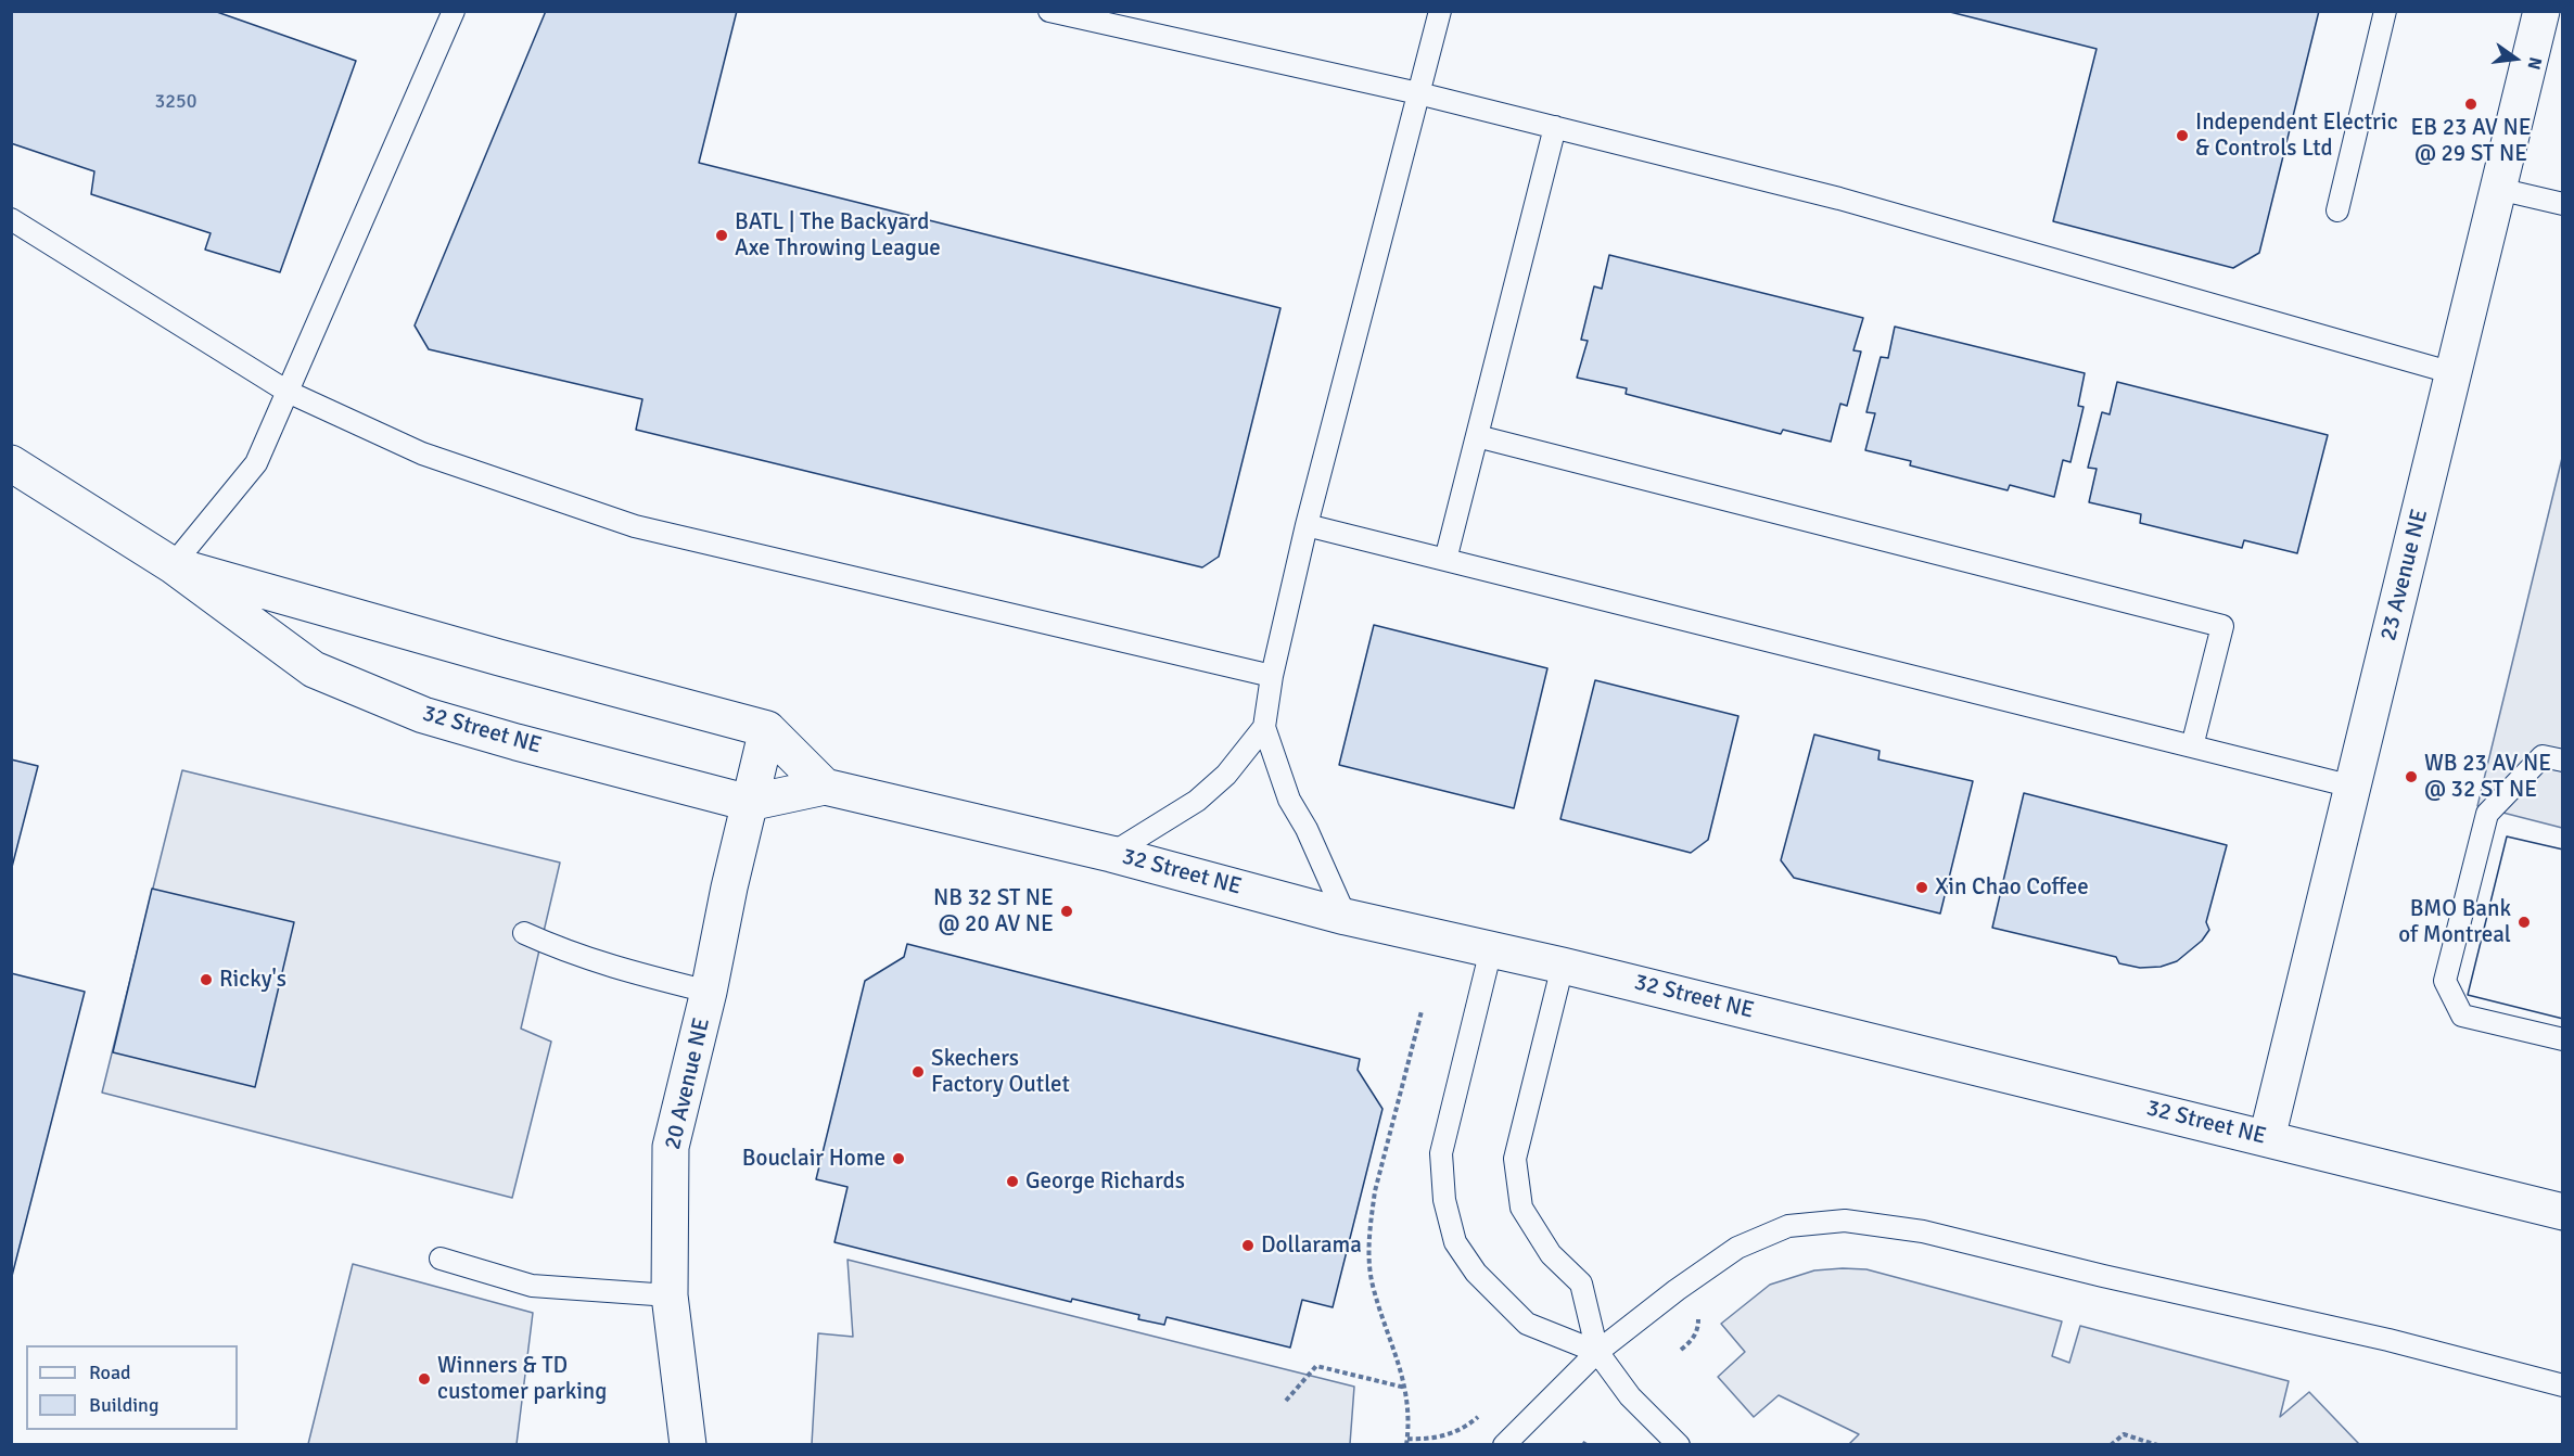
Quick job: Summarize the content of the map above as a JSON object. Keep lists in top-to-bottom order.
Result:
{
  "streets": {
    "street": ["23 Avenue NE", "32 Street NE", "20 Avenue NE"]
  },
  "crossings": [
    ["23 Avenue NE", "32 Street NE"],
    ["32 Street NE", "20 Avenue NE"]
  ],
  "places": [
    "EB 23 AV NE @ 29 ST NE",
    "Independent Electric & Controls Ltd",
    "BATL | The Backyard Axe Throwing League",
    "WB 23 AV NE @ 32 ST NE",
    "Xin Chao Coffee",
    "NB 32 ST NE @ 20 AV NE",
    "BMO Bank of Montreal",
    "Ricky's",
    "Skechers Factory Outlet",
    "Bouclair Home",
    "George Richards",
    "Dollarama",
    "Winners & TD customer parking"
  ],
  "house_numbers": ["3250"],
  "legend": ["Road", "Building"],
  "north": "right"
}
